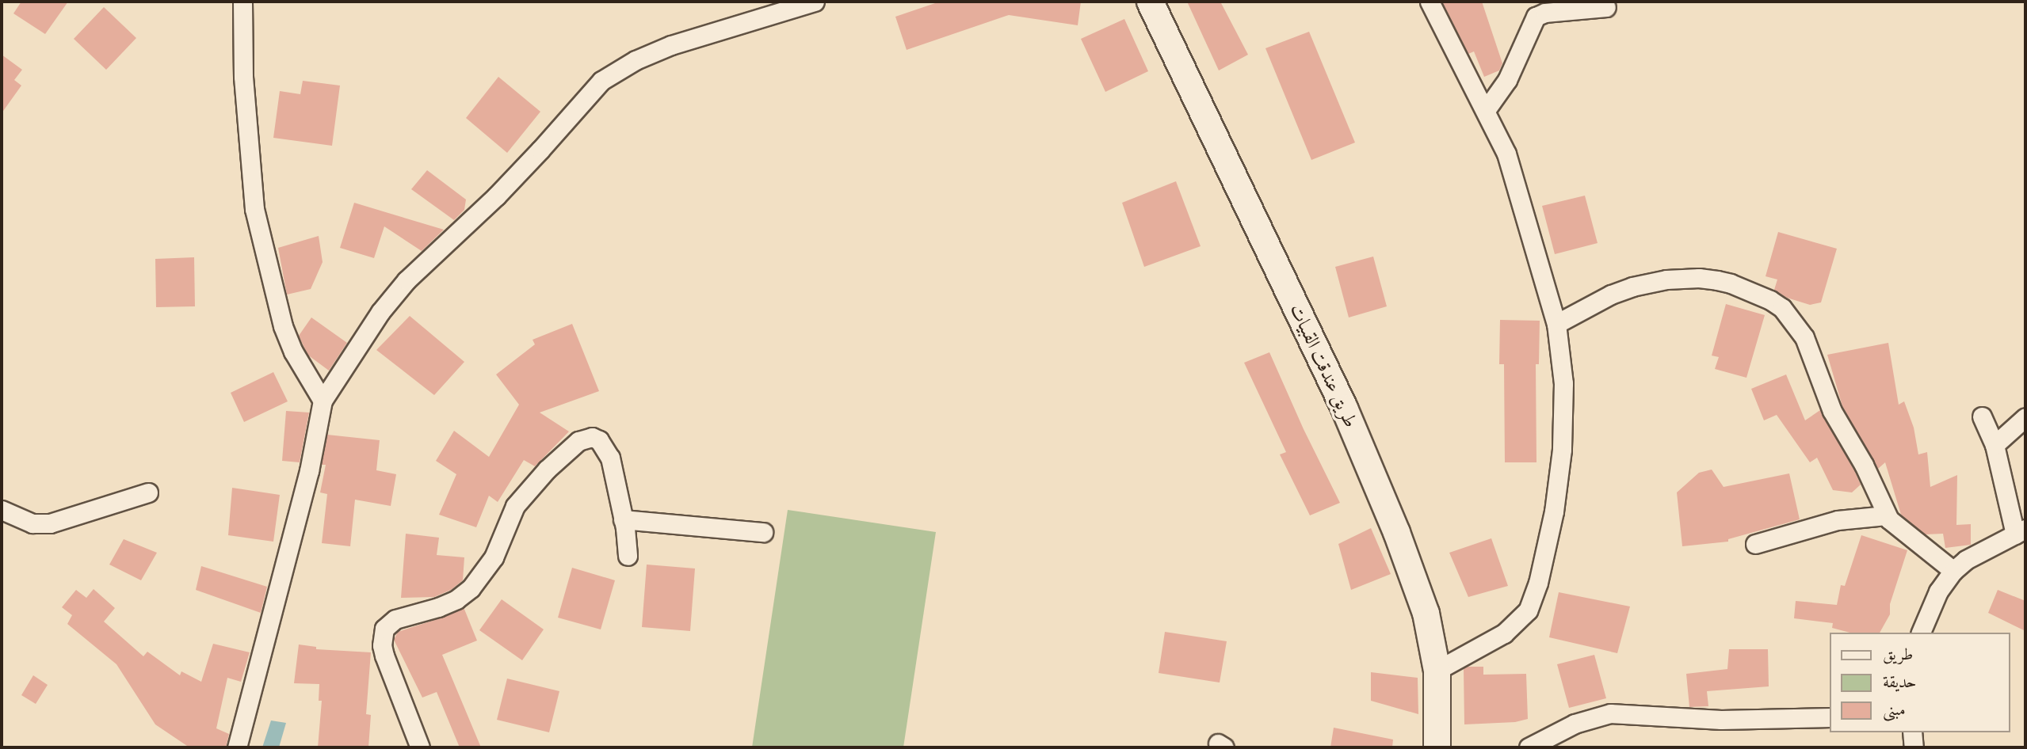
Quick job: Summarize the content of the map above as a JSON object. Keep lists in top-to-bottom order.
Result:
{
  "streets": {
    "main road": ["طريق عندقت القبيات"]
  },
  "legend": ["طريق", "حديقة", "مبنى"]
}
